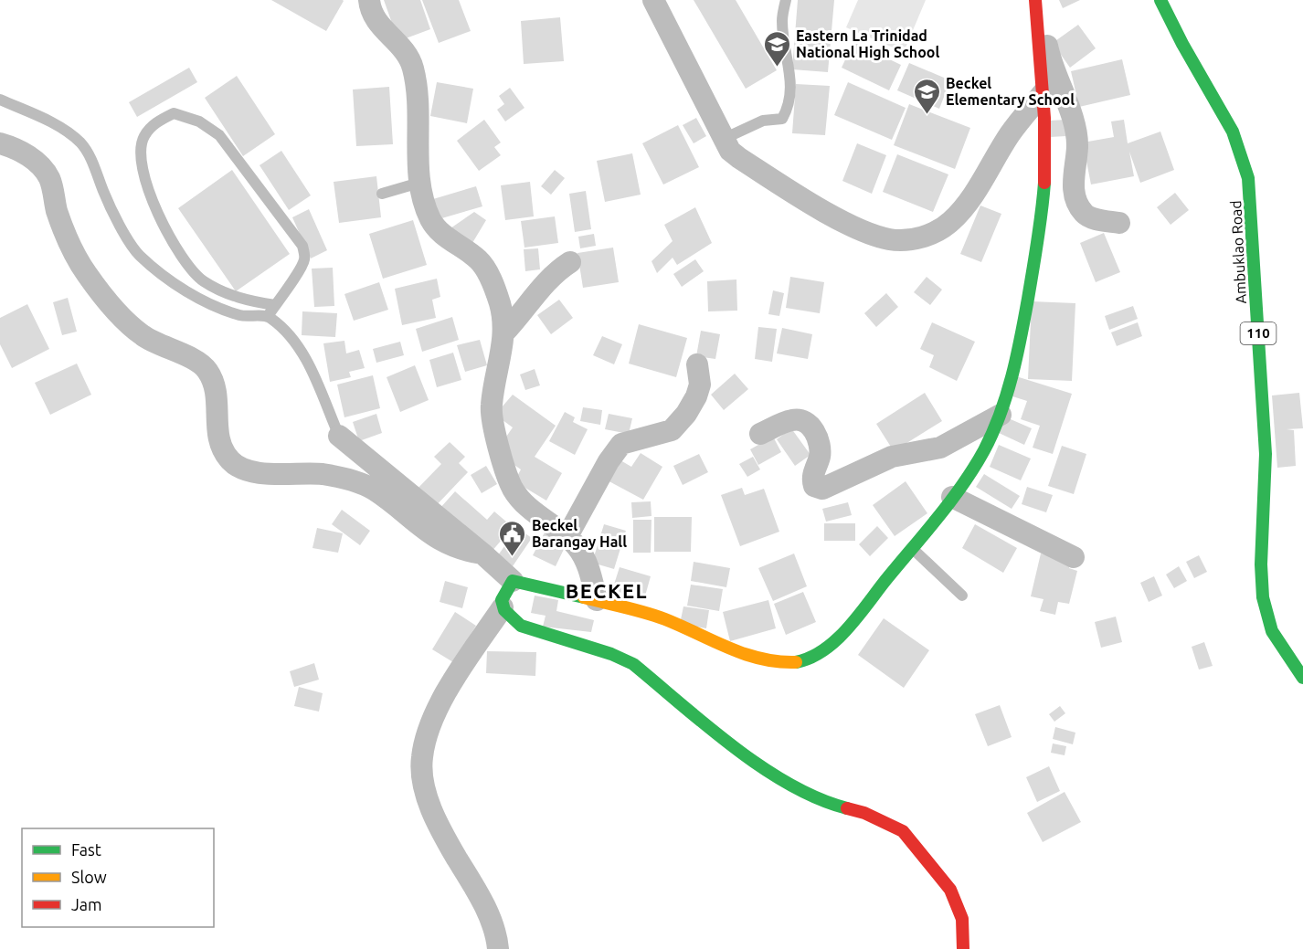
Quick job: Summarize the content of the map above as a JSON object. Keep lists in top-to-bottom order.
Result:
{
  "streets": {
    "street": ["Ambuklao Road", "110"]
  },
  "districts": ["BECKEL"],
  "places": {
    "school or university": ["Eastern La Trinidad National High School", "Beckel Elementary School"],
    "public building": ["Beckel Barangay Hall"]
  },
  "legend": ["Fast", "Slow", "Jam"]
}
